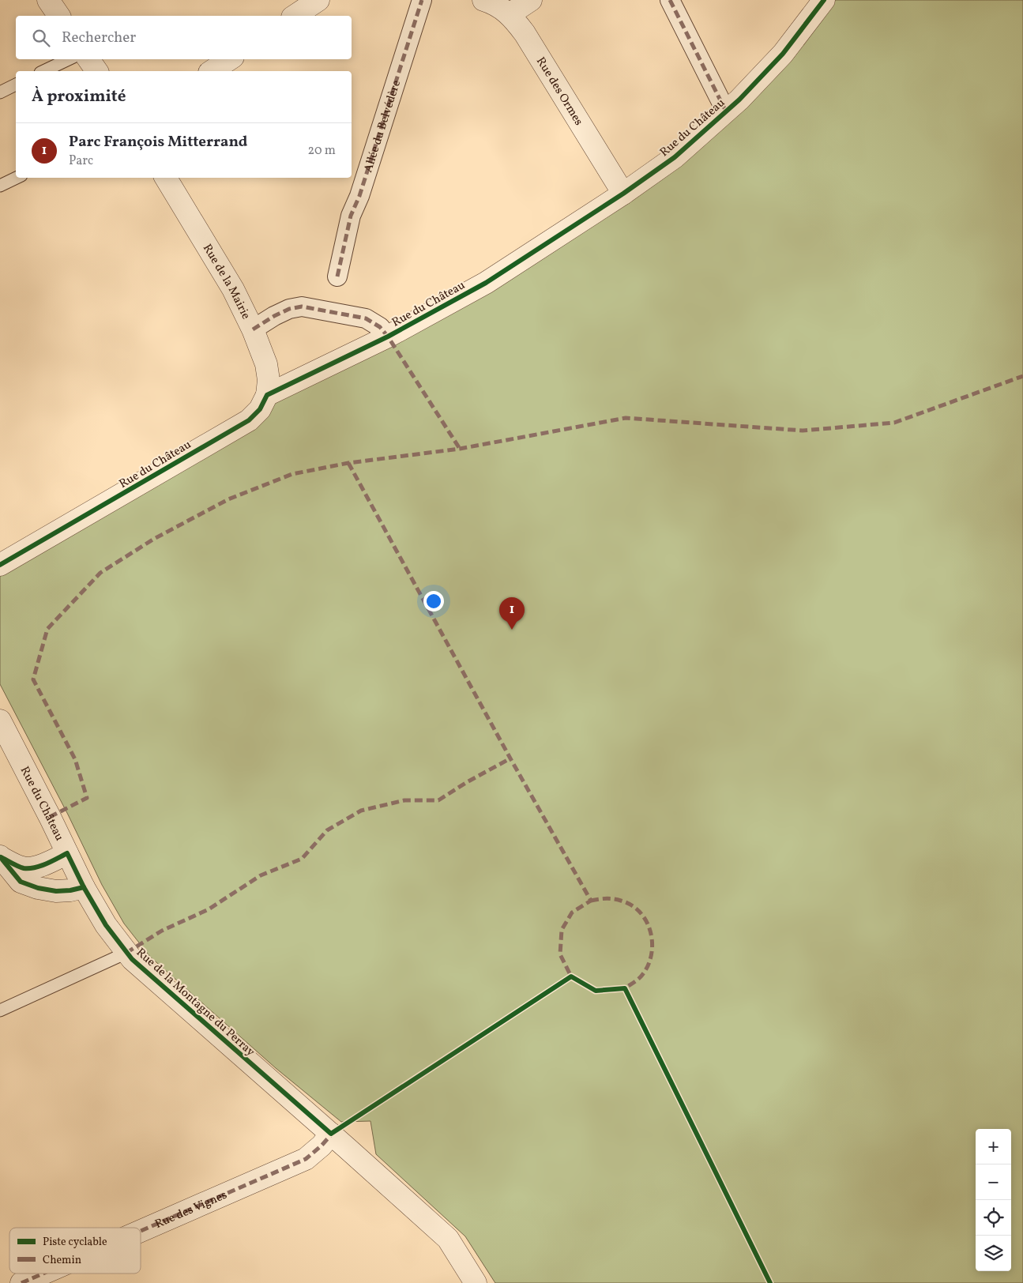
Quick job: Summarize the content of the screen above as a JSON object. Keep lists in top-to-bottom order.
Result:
{
  "streets": {
    "street": [
      "Rue des Ormes",
      "Allée du Belvédère",
      "Rue du Château",
      "Rue de la Mairie",
      "Rue de la Montagne du Perray",
      "Rue des Vignes"
    ]
  },
  "crossings": [
    ["Rue des Ormes", "Rue du Château"],
    ["Rue du Château", "Rue de la Mairie"],
    ["Rue du Château", "Rue de la Montagne du Perray"],
    ["Rue de la Montagne du Perray", "Rue des Vignes"]
  ],
  "legend": ["Piste cyclable", "Chemin"],
  "page": {
    "search": "Rechercher",
    "heading": "À proximité",
    "list": [
      {
        "mark": "1",
        "name": "Parc François Mitterrand",
        "note": "Parc",
        "value": "20 m"
      }
    ],
    "pins": "1",
    "map_buttons": ["+", "−"]
  }
}
